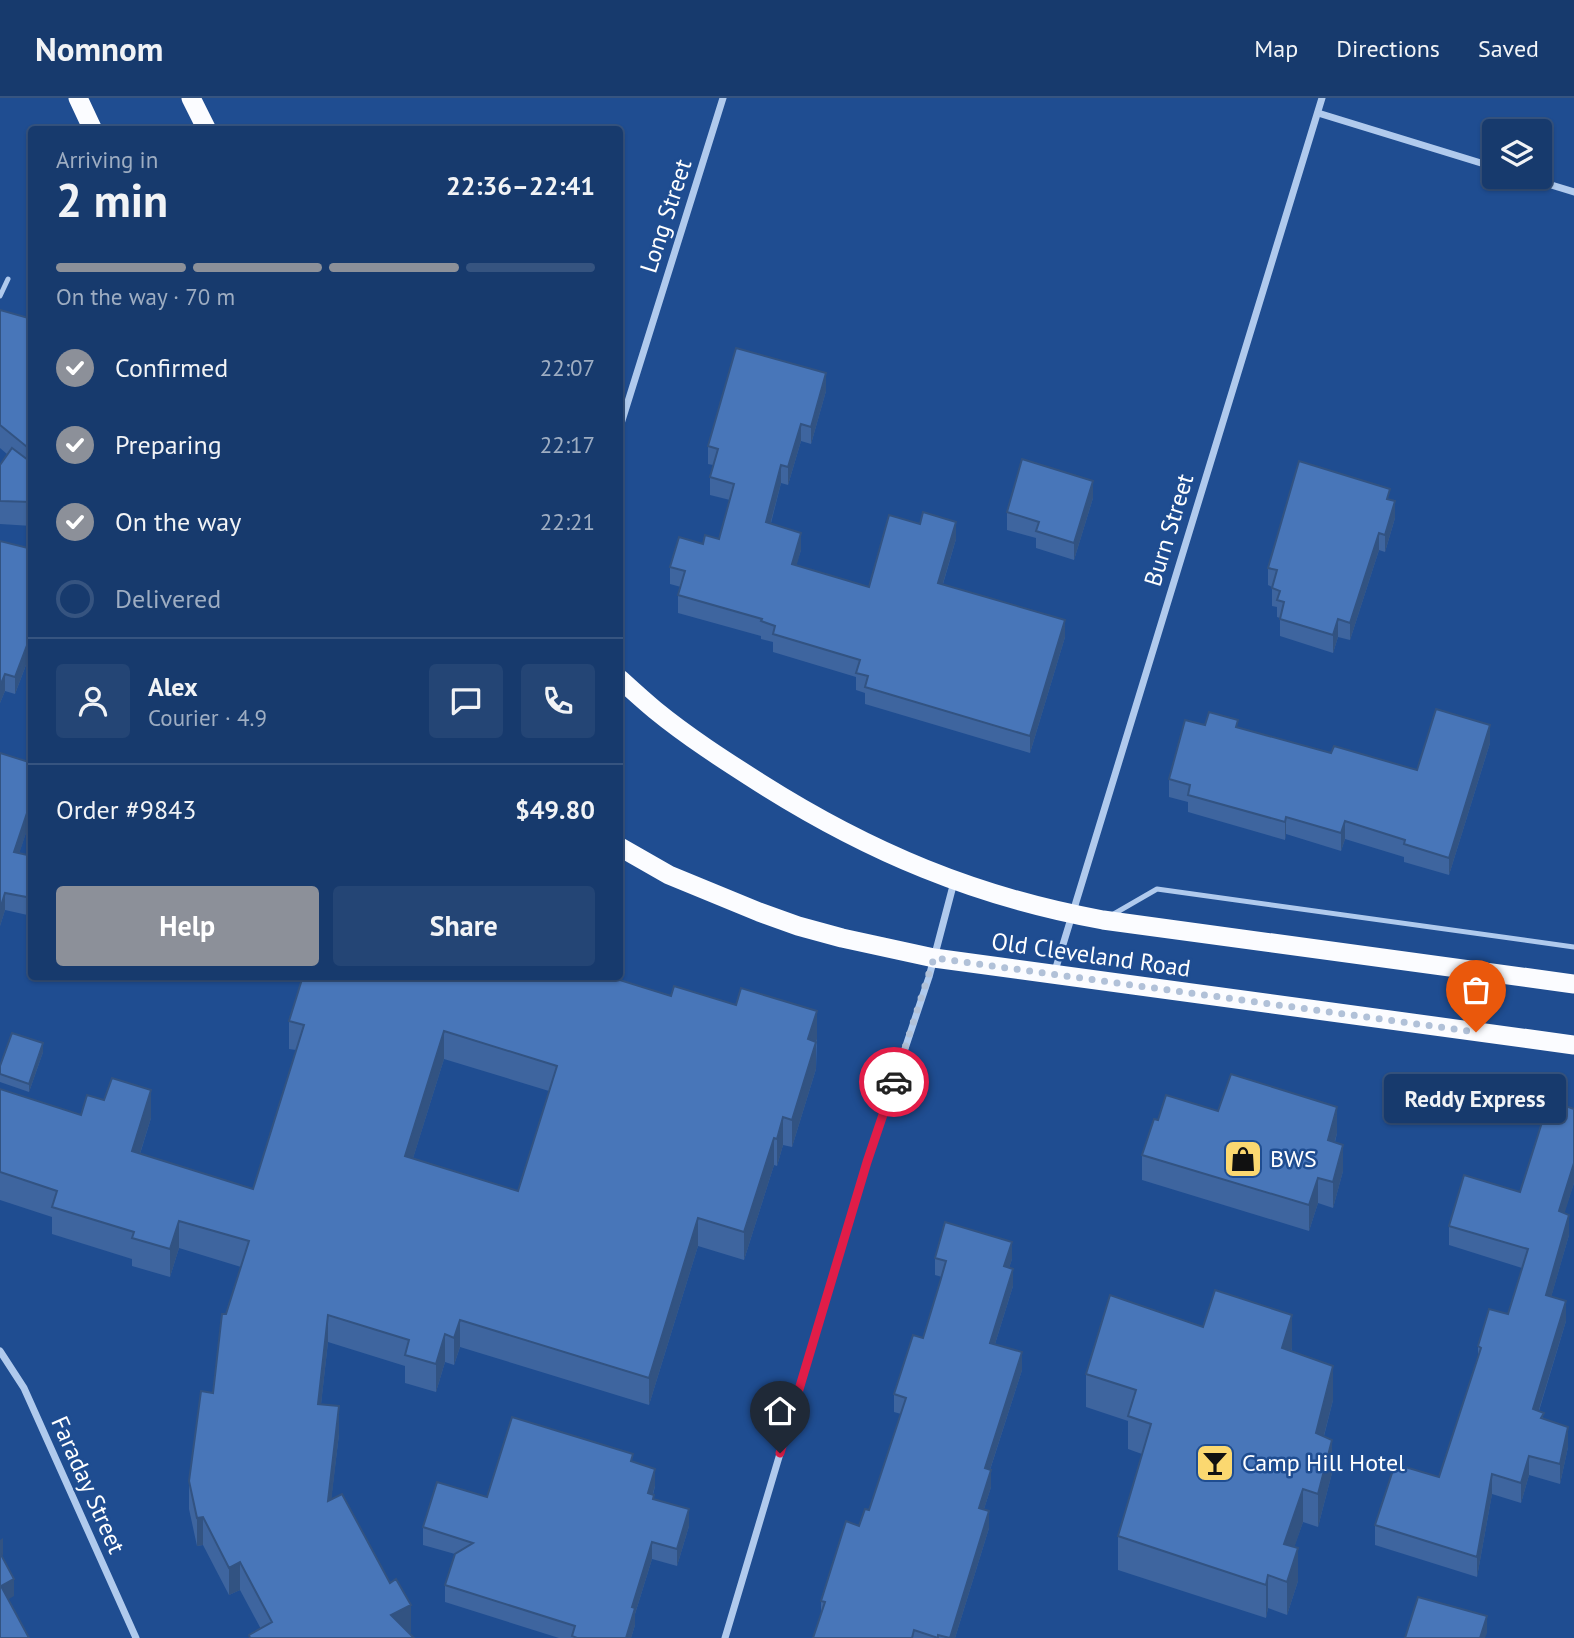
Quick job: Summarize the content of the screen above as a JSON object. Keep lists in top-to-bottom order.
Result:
{
  "streets": {
    "highway": ["Old Cleveland Road"],
    "street": ["Long Street", "Burn Street", "Faraday Street"]
  },
  "crossings": [
    ["Burn Street", "Old Cleveland Road"]
  ],
  "places": {
    "other": ["Reddy Express"],
    "shop": ["BWS"],
    "bar": ["Camp Hill Hotel"]
  },
  "page": {
    "header": "Nomnom",
    "nav": ["Map", "Directions", "Saved"],
    "heading": ["2 min", "Arriving in", "22:36–22:41"],
    "panel": [
      "Alex",
      "Courier · 4.9",
      "Order #9843",
      "$49.80"
    ],
    "bar": "On the way · 70 m",
    "list": [
      ["Confirmed", "22:07"],
      ["Preparing", "22:17"],
      ["On the way", "22:21"],
      "Delivered"
    ],
    "buttons": ["Help", "Share"],
    "bubble": "Reddy Express"
  }
}
